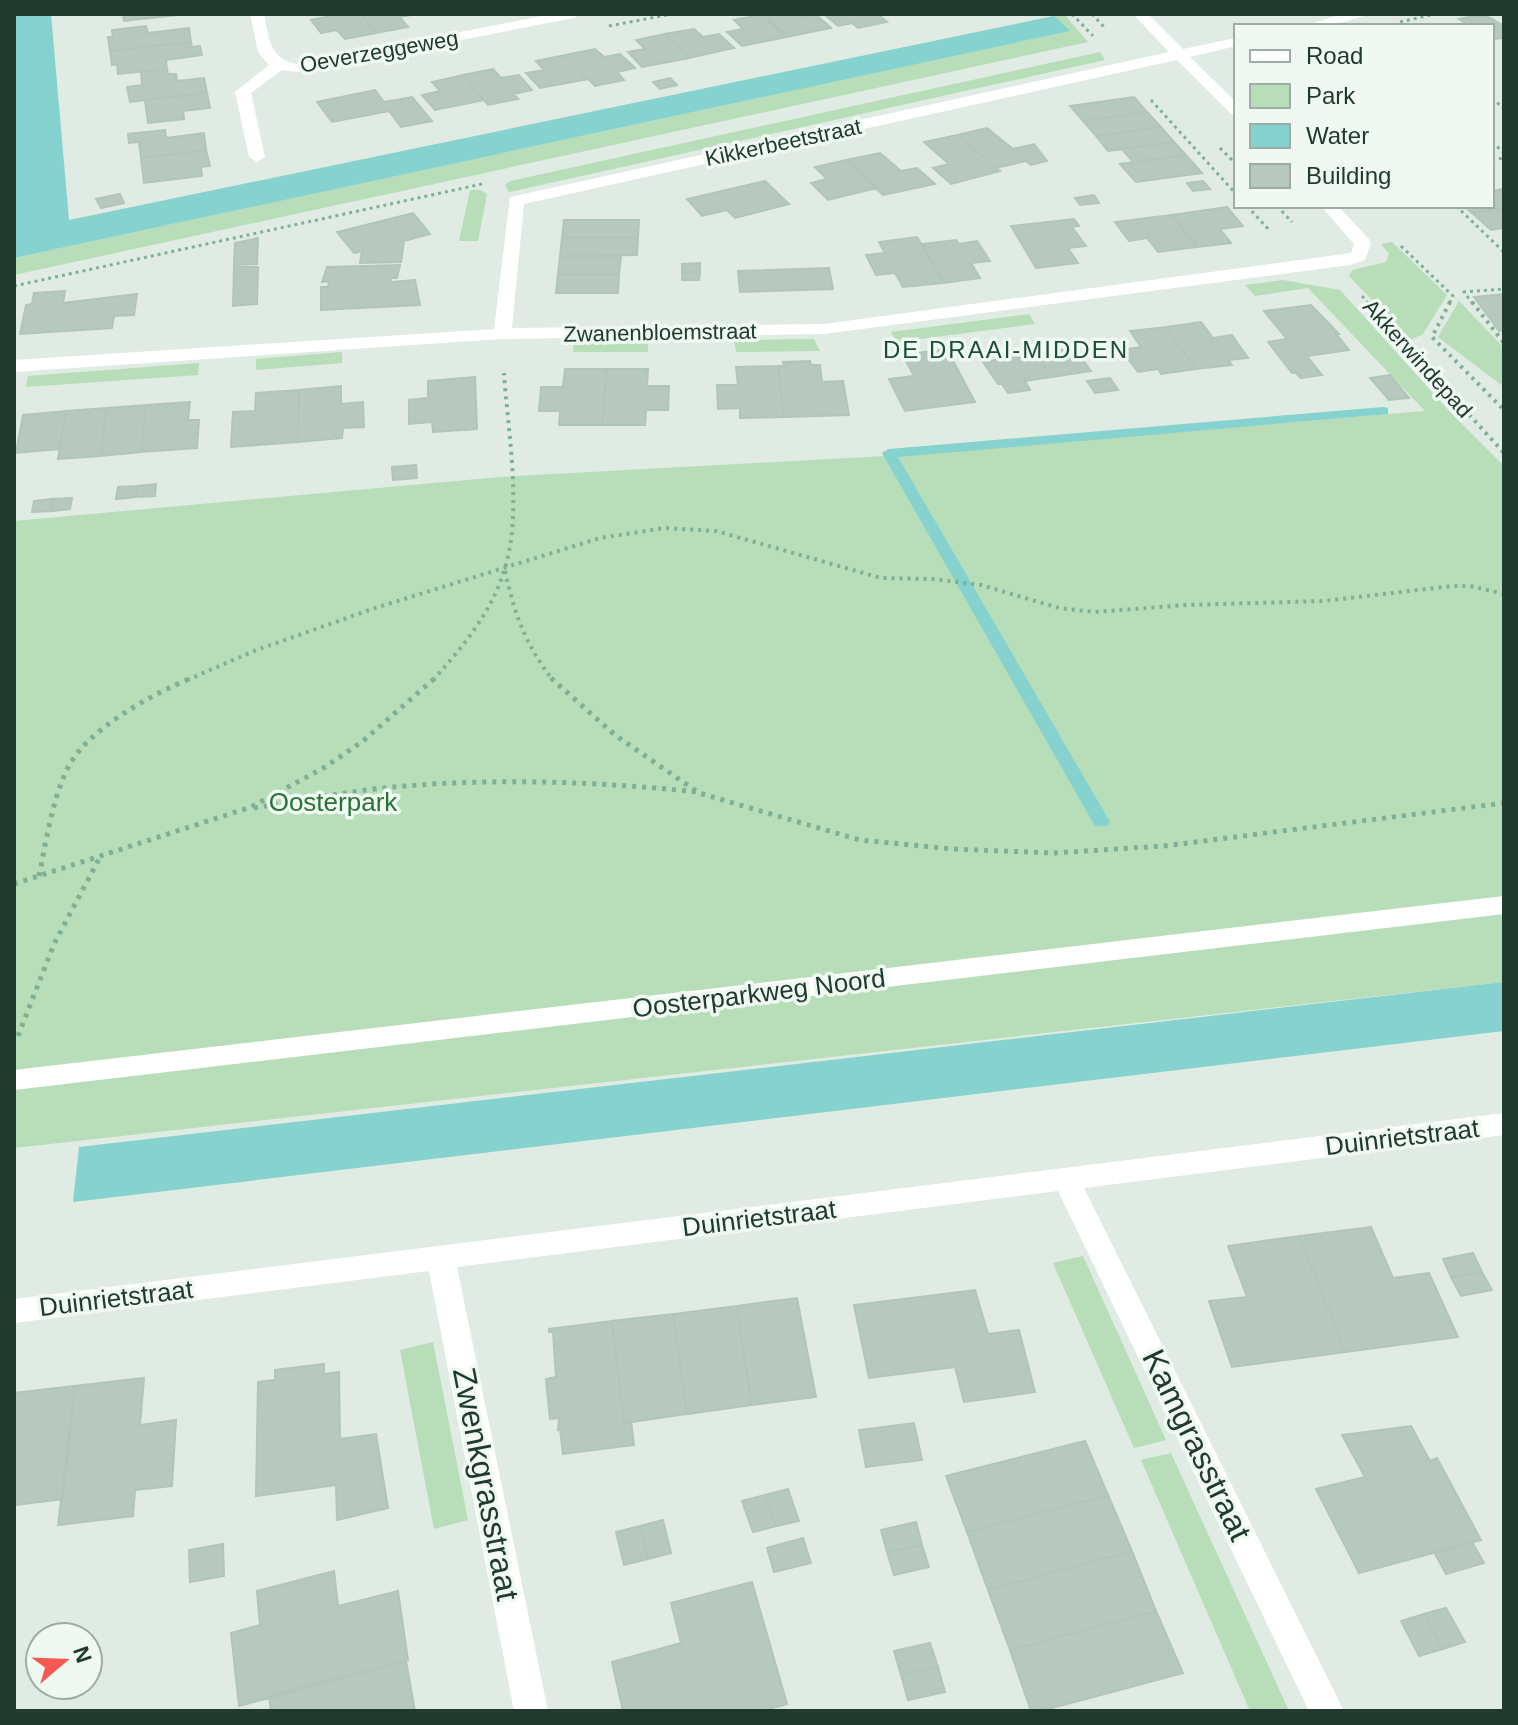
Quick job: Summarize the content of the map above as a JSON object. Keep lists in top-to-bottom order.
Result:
{
  "streets": {
    "street": [
      "Oeverzeggeweg",
      "Kikkerbeetstraat",
      "Zwanenbloemstraat",
      "Oosterparkweg Noord",
      "Duinrietstraat",
      "Kamgrasstraat",
      "Zwenkgrasstraat"
    ],
    "path": ["Akkerwindepad"]
  },
  "crossings": [
    ["Kikkerbeetstraat", "Zwanenbloemstraat"],
    ["Zwanenbloemstraat", "Akkerwindepad"],
    ["Duinrietstraat", "Kamgrasstraat"],
    ["Duinrietstraat", "Zwenkgrasstraat"]
  ],
  "districts": ["DE DRAAI-MIDDEN"],
  "parks": ["Oosterpark"],
  "legend": [
    "Road",
    "Park",
    "Water",
    "Building"
  ],
  "north": "right"
}
